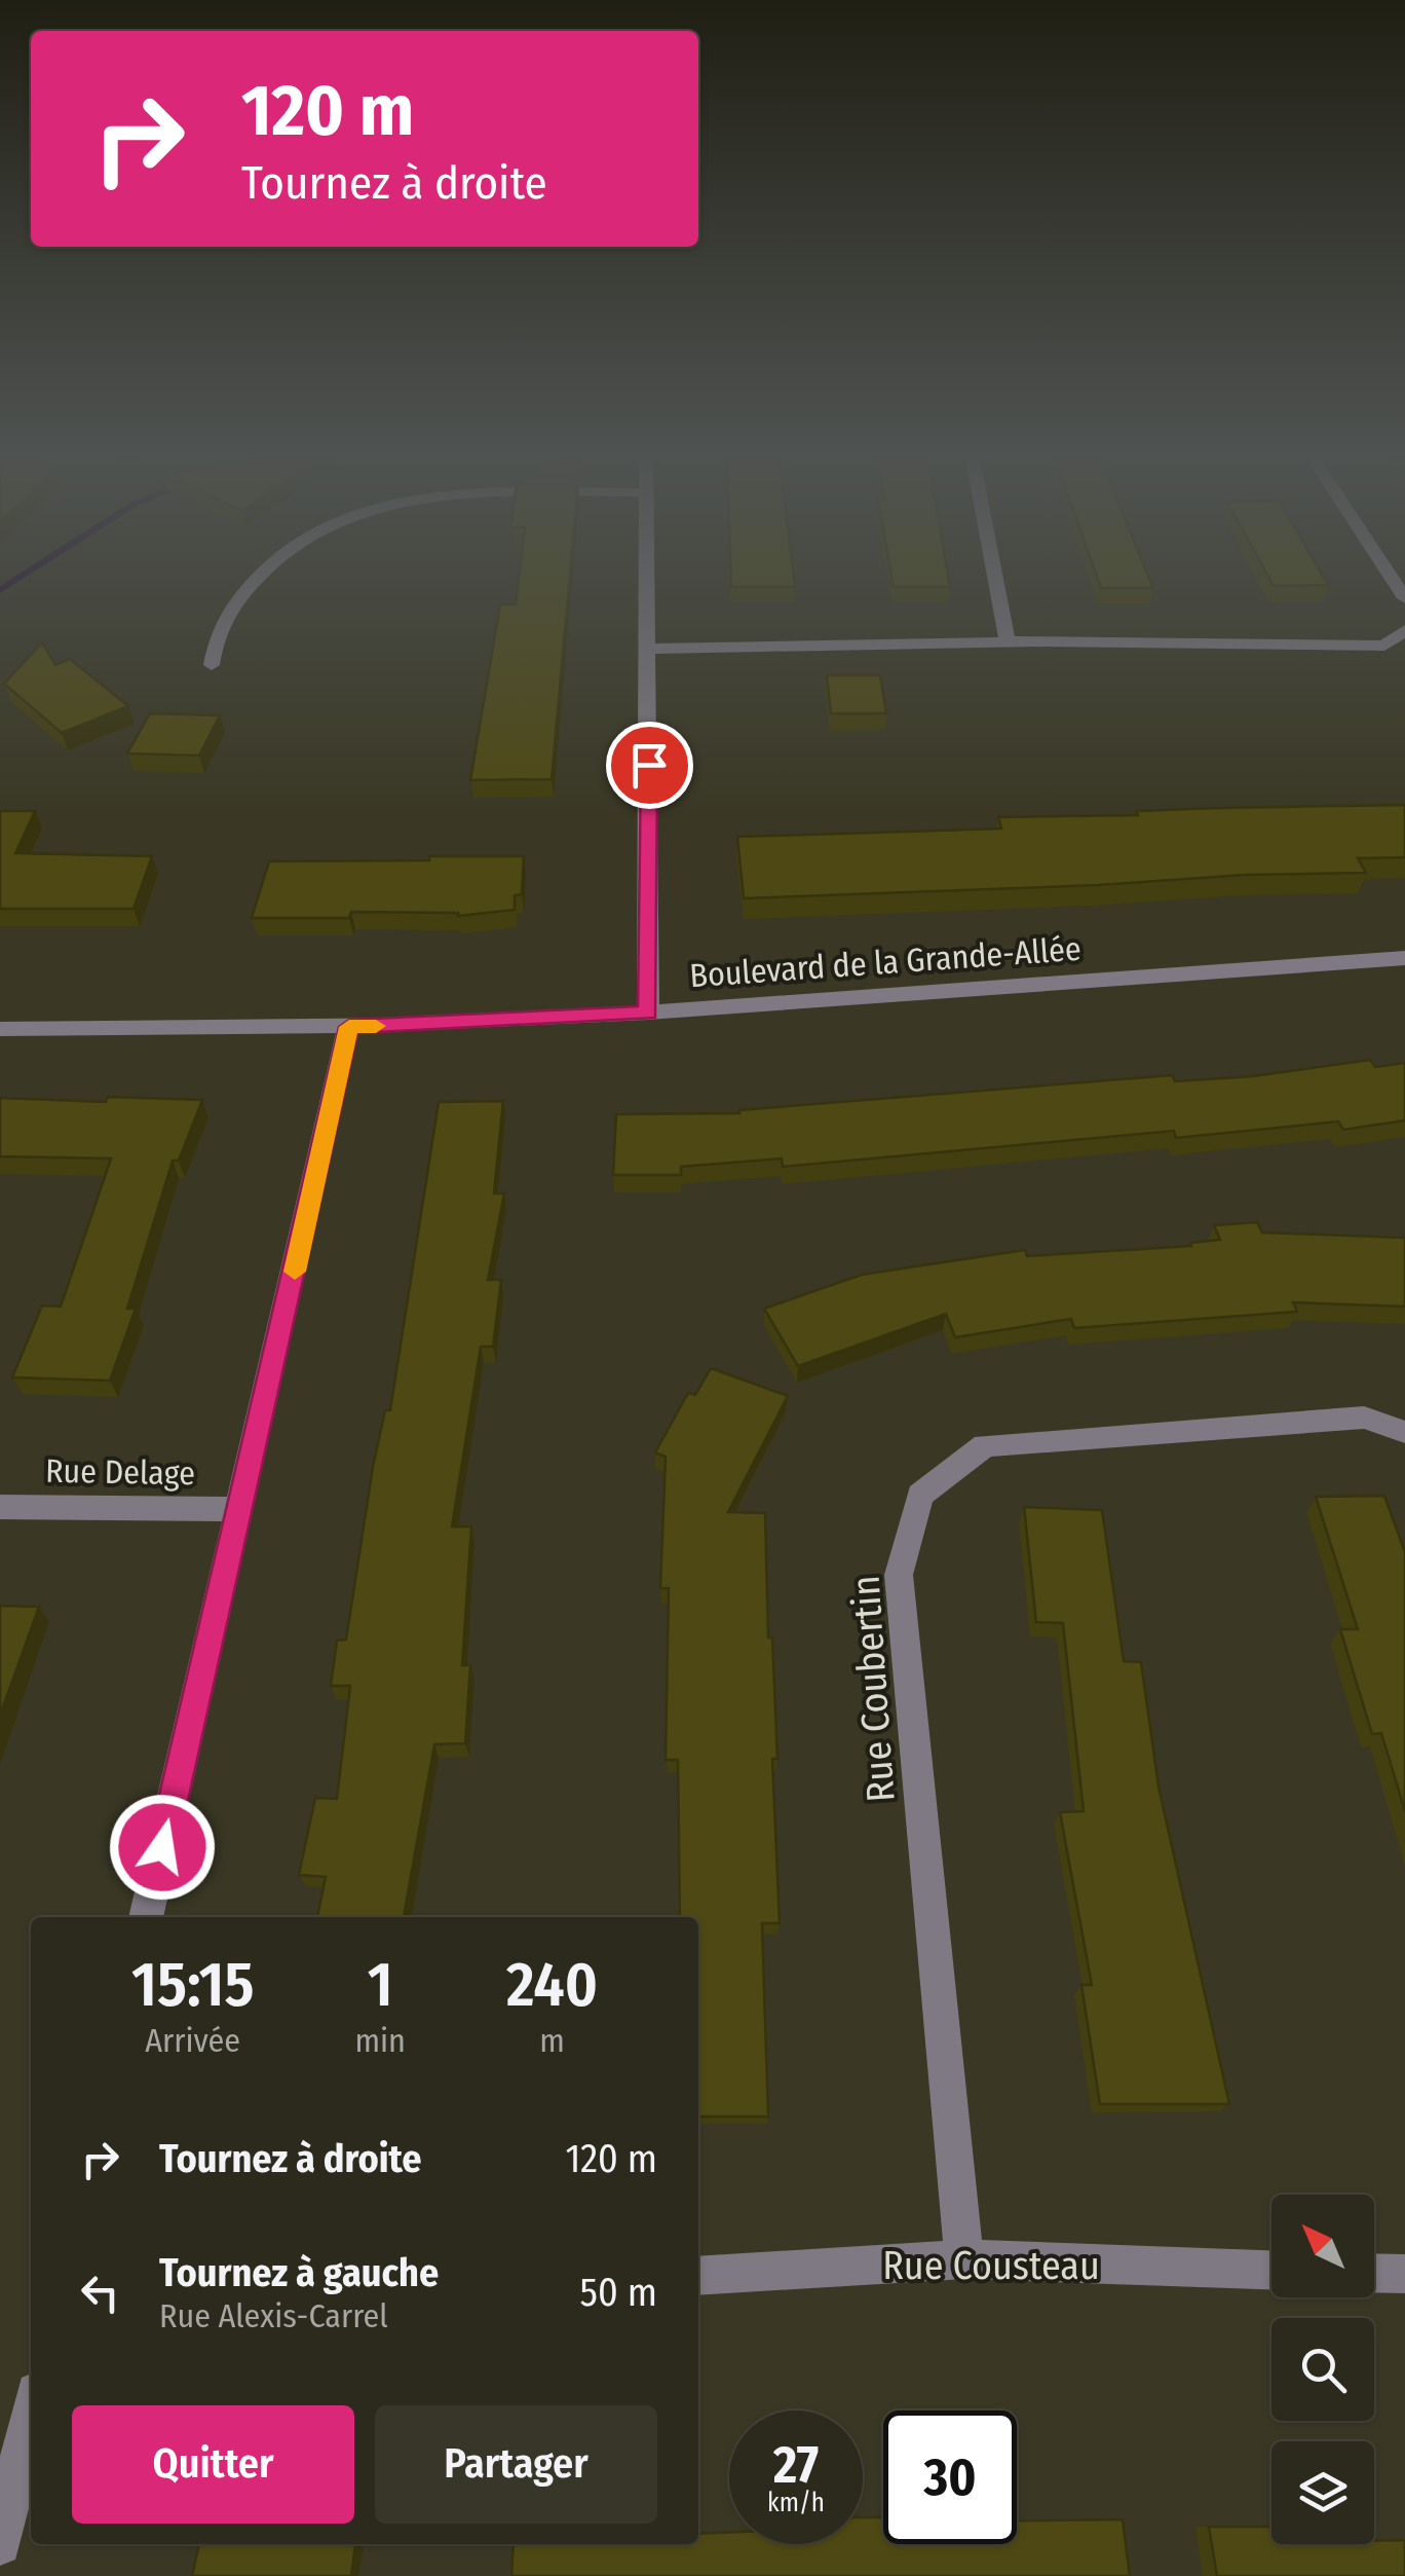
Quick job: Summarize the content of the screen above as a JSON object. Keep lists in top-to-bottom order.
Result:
{
  "streets": {
    "street": [
      "Boulevard de la Grande-Allée",
      "Rue Delage",
      "Rue Coubertin",
      "Rue Cousteau"
    ]
  },
  "crossings": [
    ["Rue Coubertin", "Rue Cousteau"]
  ],
  "north": "top left",
  "page": {
    "turn": ["120 m", "Tournez à droite"],
    "eta": [
      "15:15",
      "Arrivée",
      "1",
      "min",
      "240",
      "m"
    ],
    "list": [
      {
        "name": "Tournez à droite",
        "value": "120 m"
      },
      {
        "name": "Tournez à gauche",
        "note": "Rue Alexis-Carrel",
        "value": "50 m"
      }
    ],
    "buttons": ["Quitter", "Partager"],
    "speed": "27 km/h",
    "limit": "30"
  }
}
